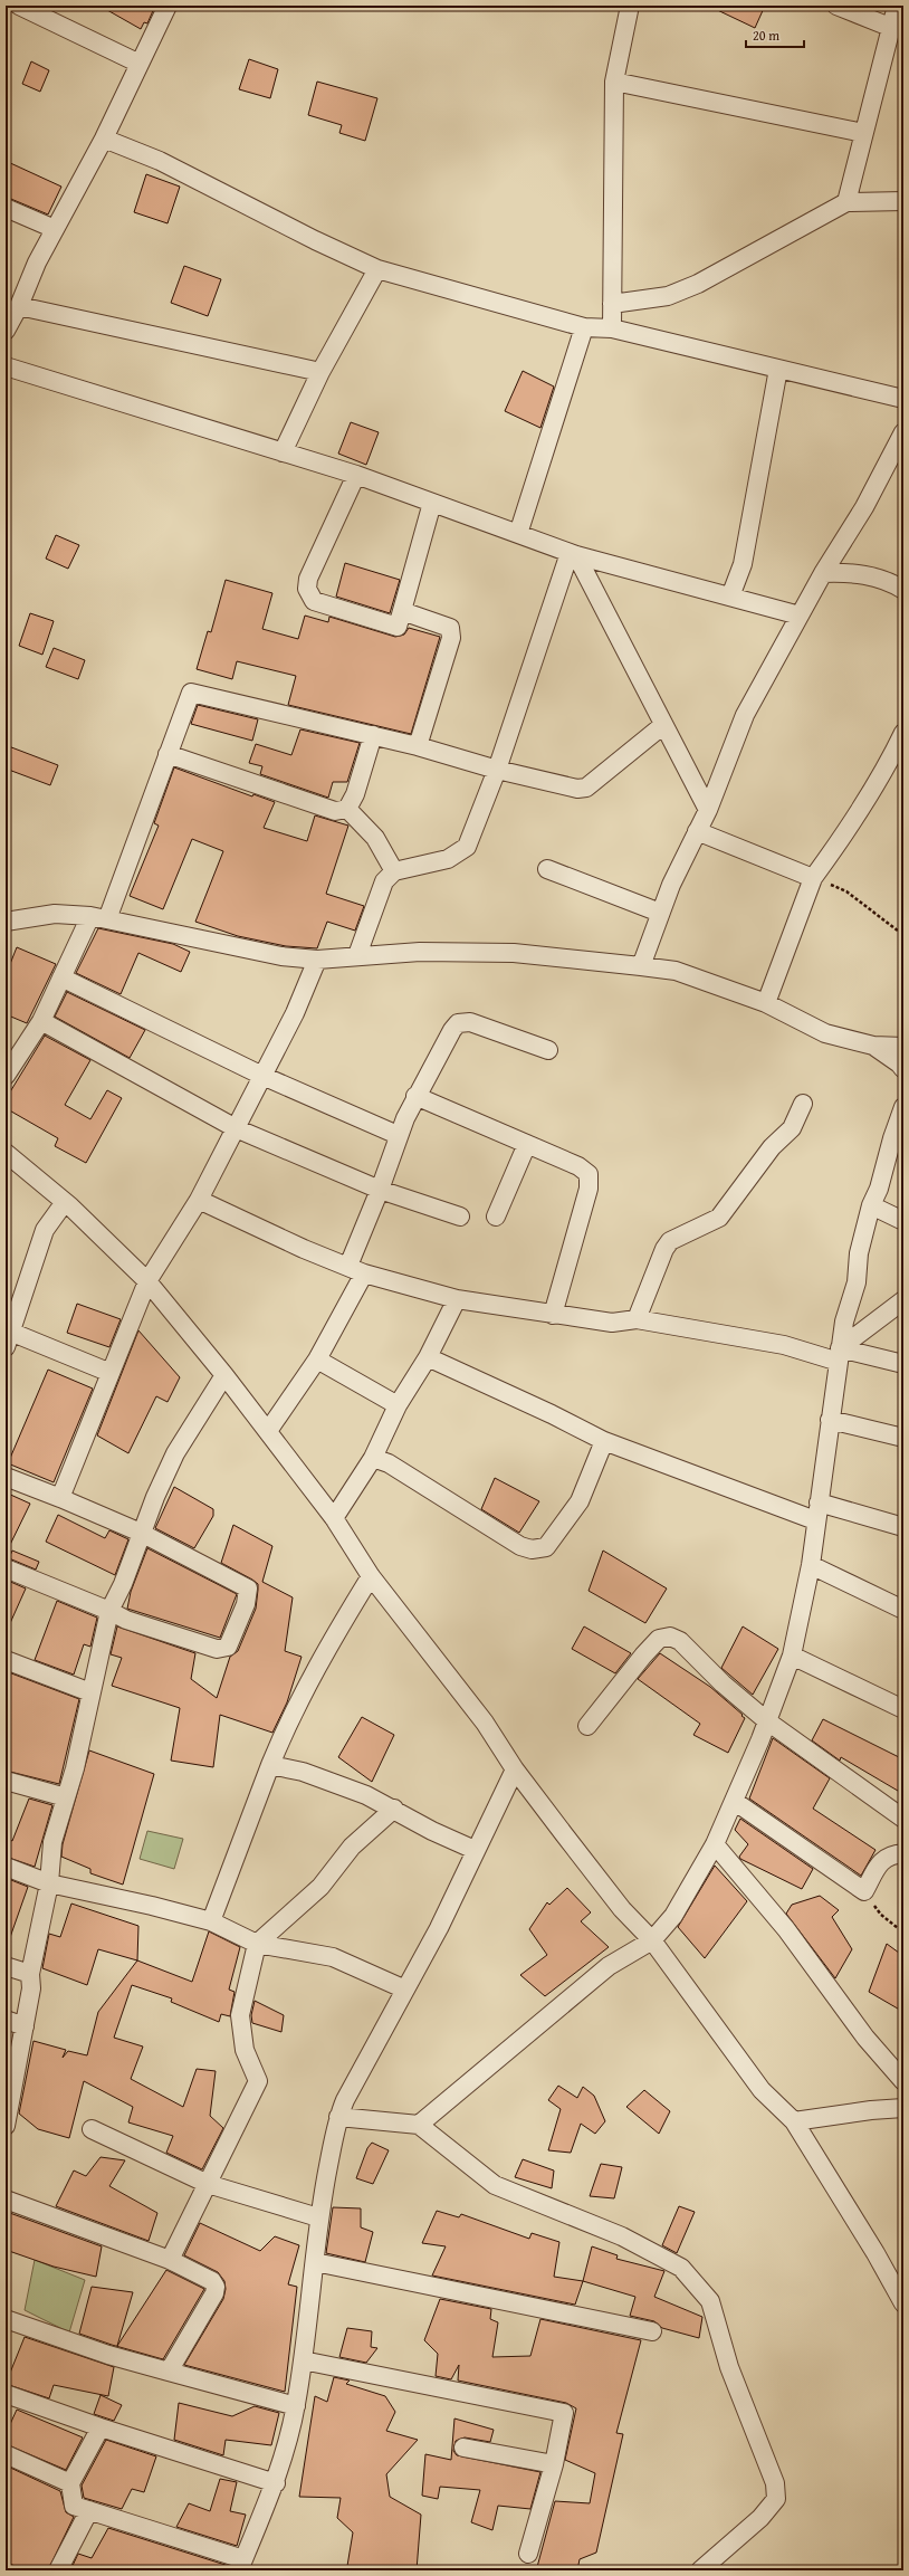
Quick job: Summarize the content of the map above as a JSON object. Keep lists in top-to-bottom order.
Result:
{
  "scale_bar": "20 m"
}
